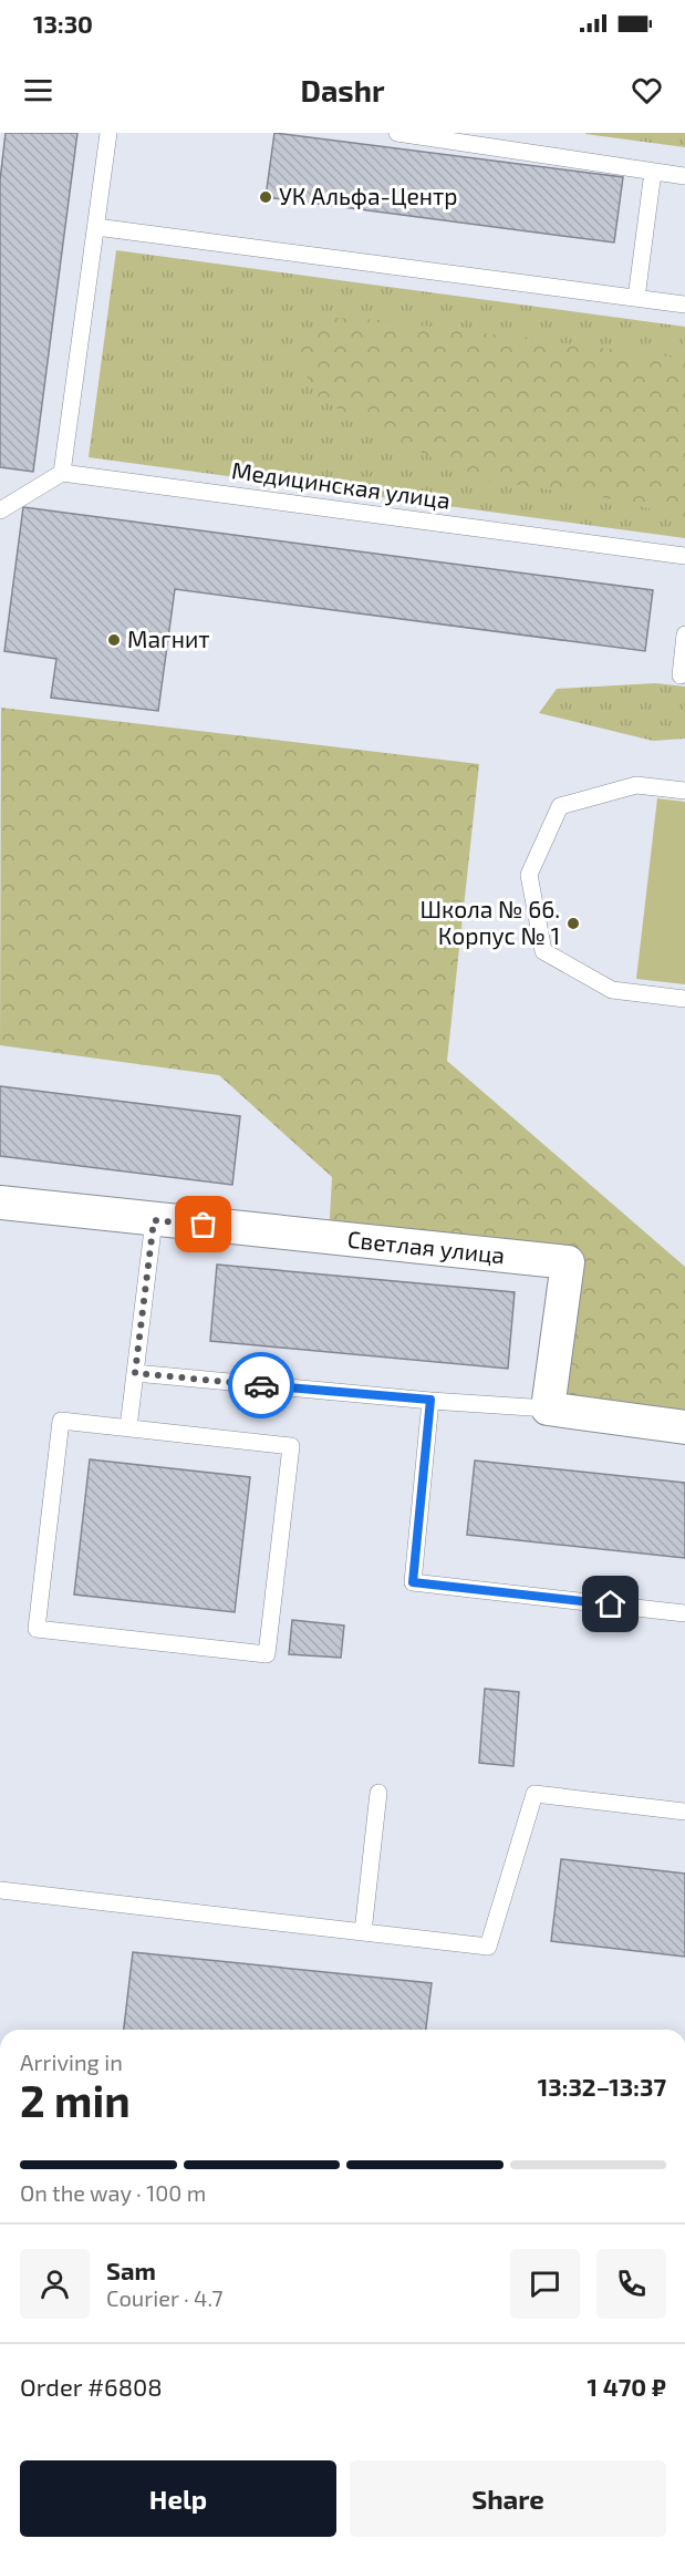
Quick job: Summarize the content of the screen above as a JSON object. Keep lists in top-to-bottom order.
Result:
{
  "streets": {
    "street": ["Светлая улица"],
    "lane": ["Медицинская улица"]
  },
  "places": ["УК Альфа-Центр", "Магнит", "Школа № 66. Корпус № 1"],
  "page": {
    "status": "13:30",
    "header": "Dashr",
    "heading": ["2 min", "Arriving in", "13:32–13:37"],
    "panel": [
      "Sam",
      "Courier · 4.7",
      "Order #6808",
      "1 470 ₽"
    ],
    "bar": "On the way · 100 m",
    "buttons": ["Help", "Share"]
  }
}
